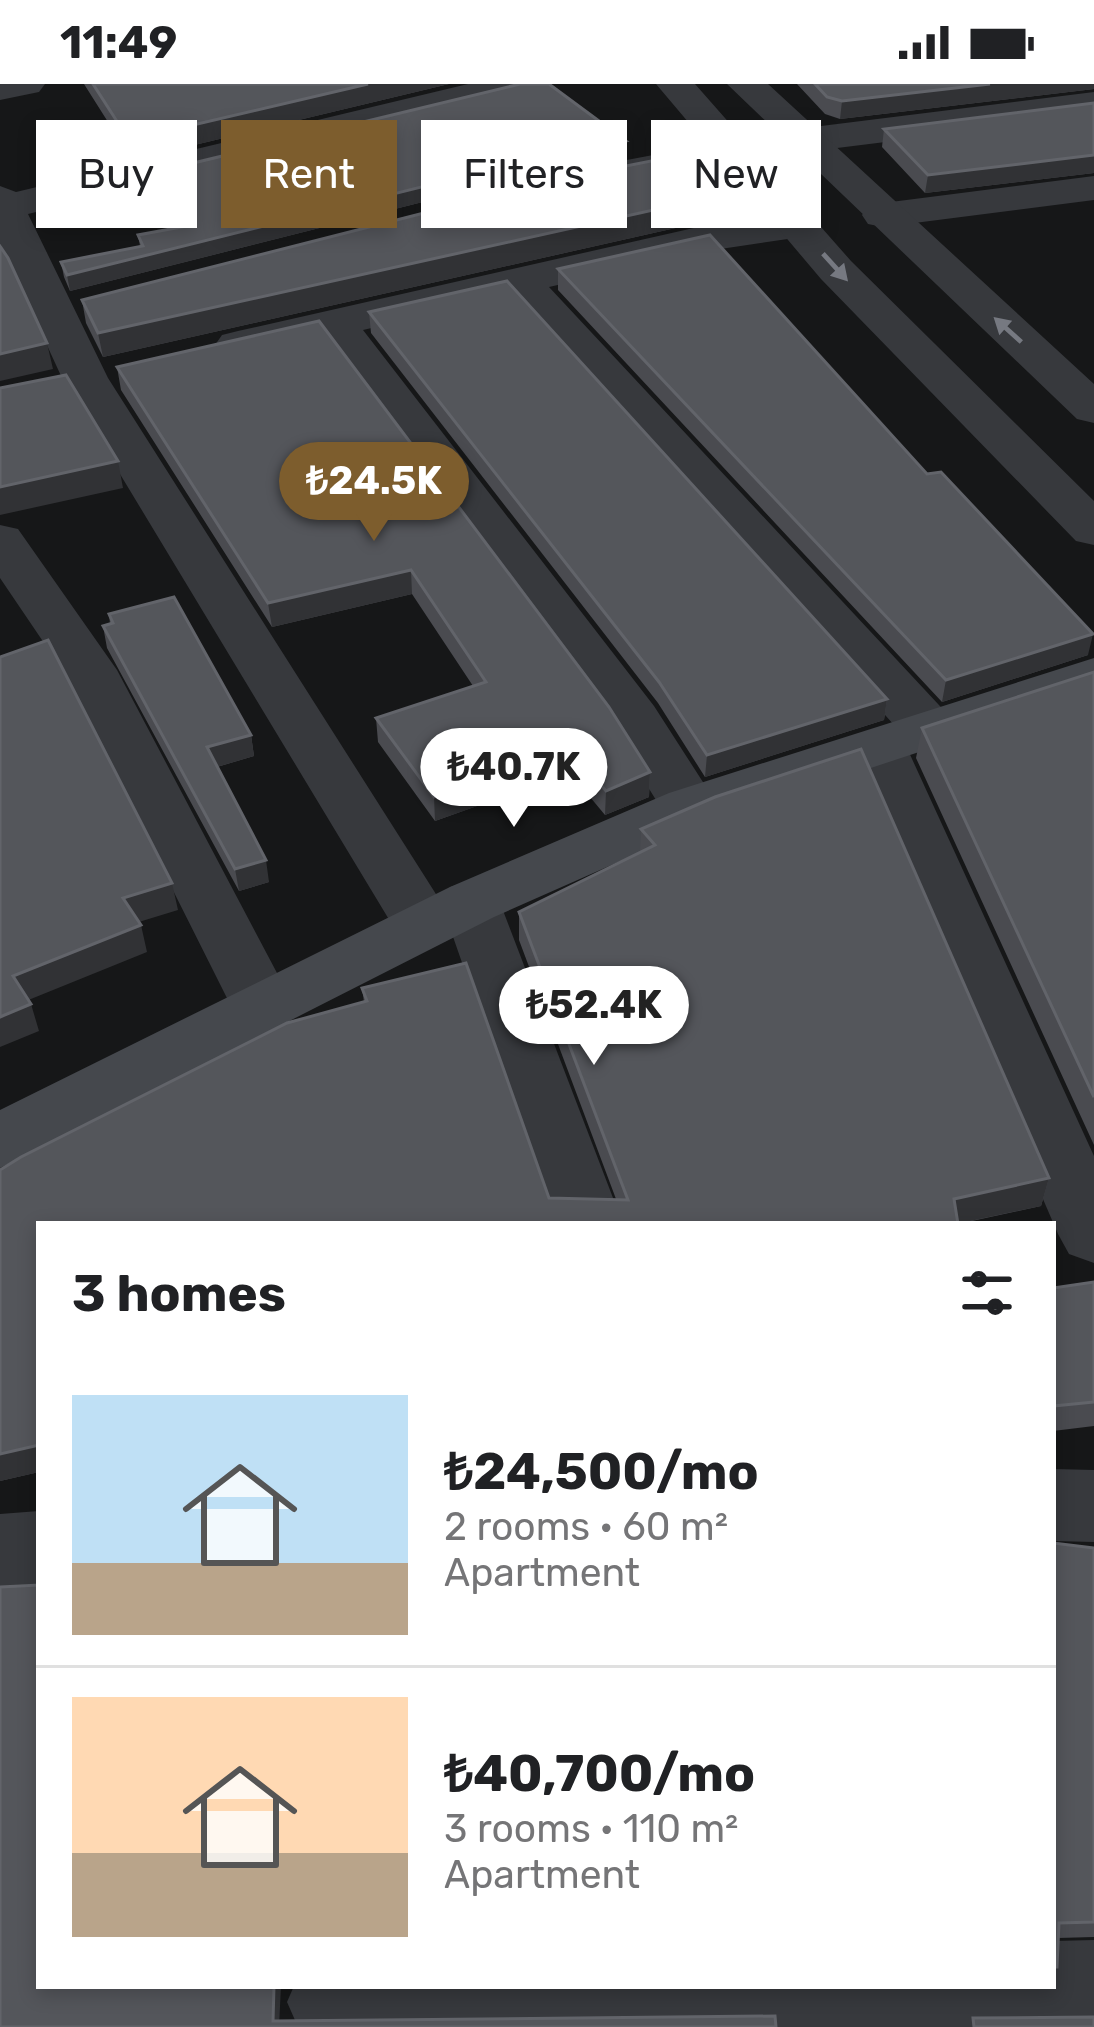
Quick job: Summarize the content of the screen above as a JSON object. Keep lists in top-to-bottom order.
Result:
{
  "page": {
    "status": "11:49",
    "chip": [
      "Buy",
      "Rent",
      "Filters",
      "New"
    ],
    "price": ["₺24.5K", "₺40.7K", "₺52.4K"],
    "heading": "3 homes",
    "list": [
      {
        "name": "₺24,500/mo",
        "note": "2 rooms · 60 m² · Apartment"
      },
      {
        "name": "₺40,700/mo",
        "note": "3 rooms · 110 m² · Apartment"
      }
    ]
  }
}
